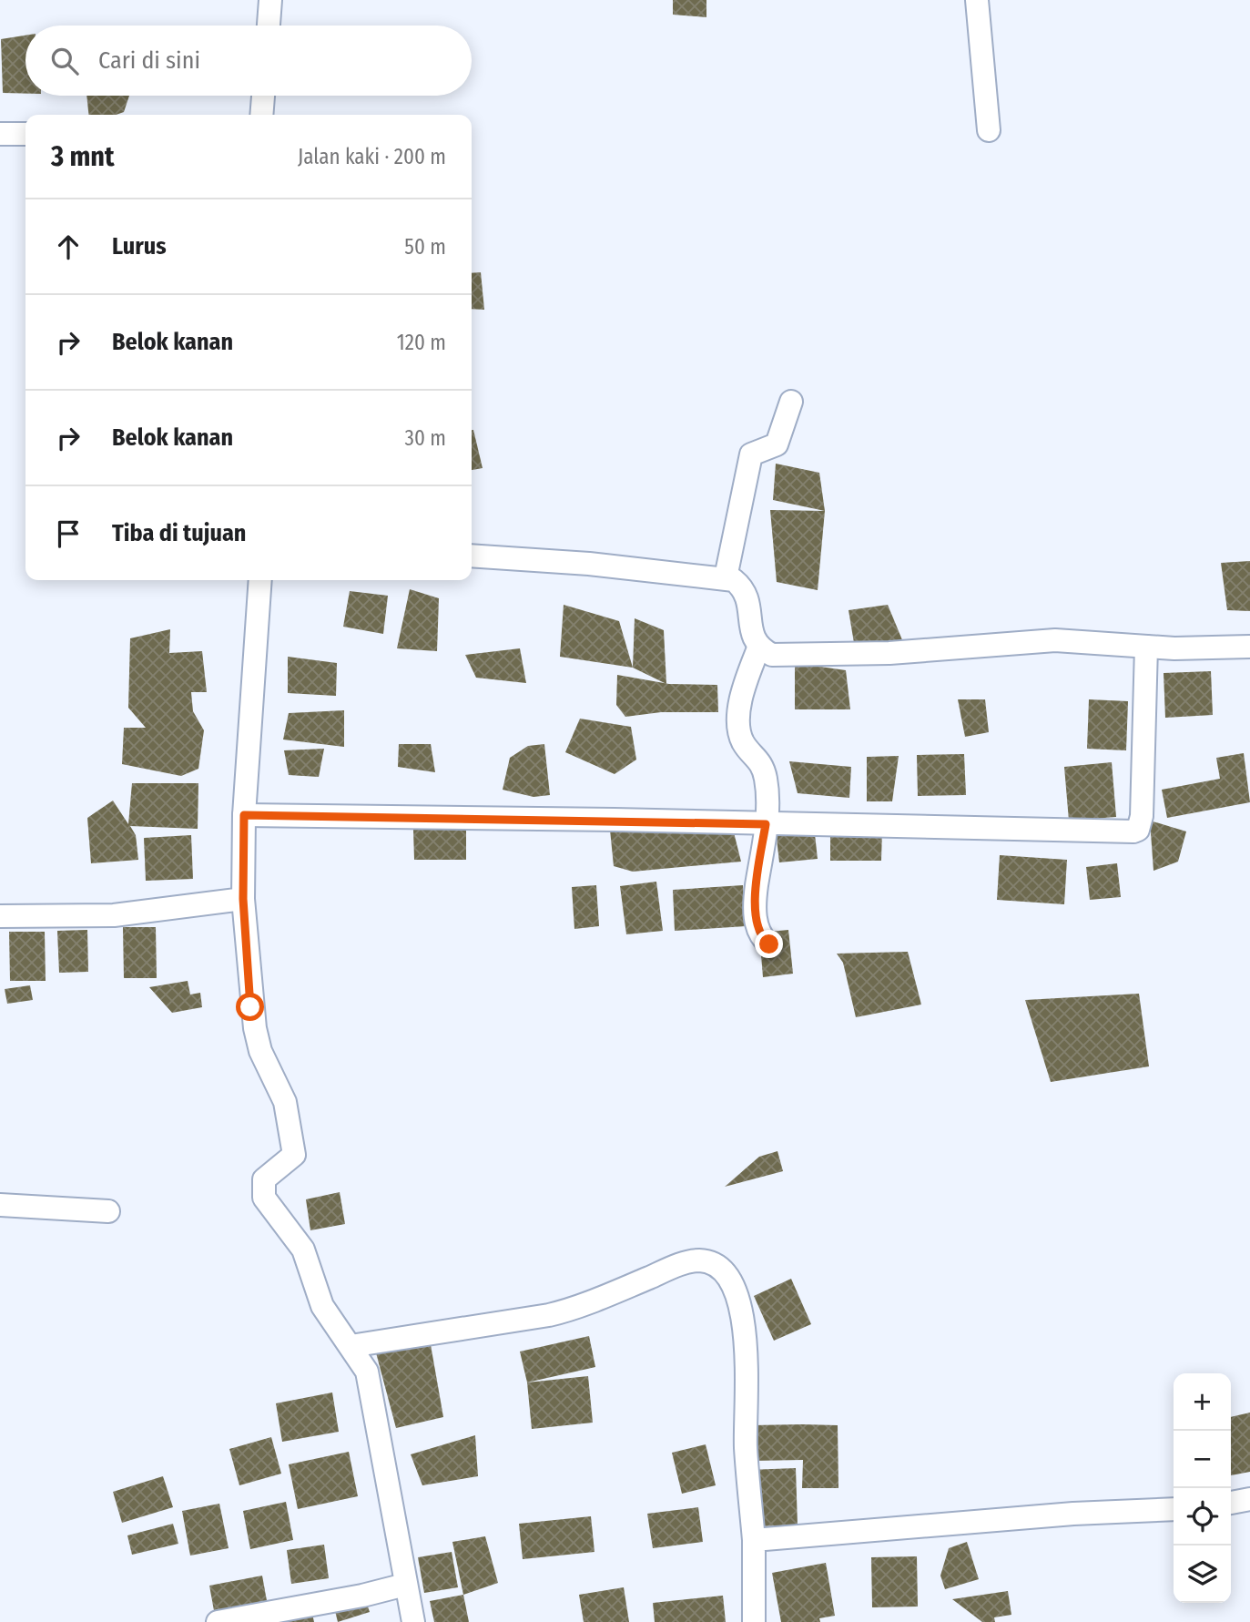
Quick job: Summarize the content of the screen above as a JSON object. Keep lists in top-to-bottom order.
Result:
{
  "page": {
    "search": "Cari di sini",
    "heading": ["3 mnt", "Jalan kaki · 200 m"],
    "list": [
      ["Lurus", "50 m"],
      ["Belok kanan", "120 m"],
      ["Belok kanan", "30 m"],
      "Tiba di tujuan"
    ],
    "map_buttons": ["+", "−"]
  }
}
